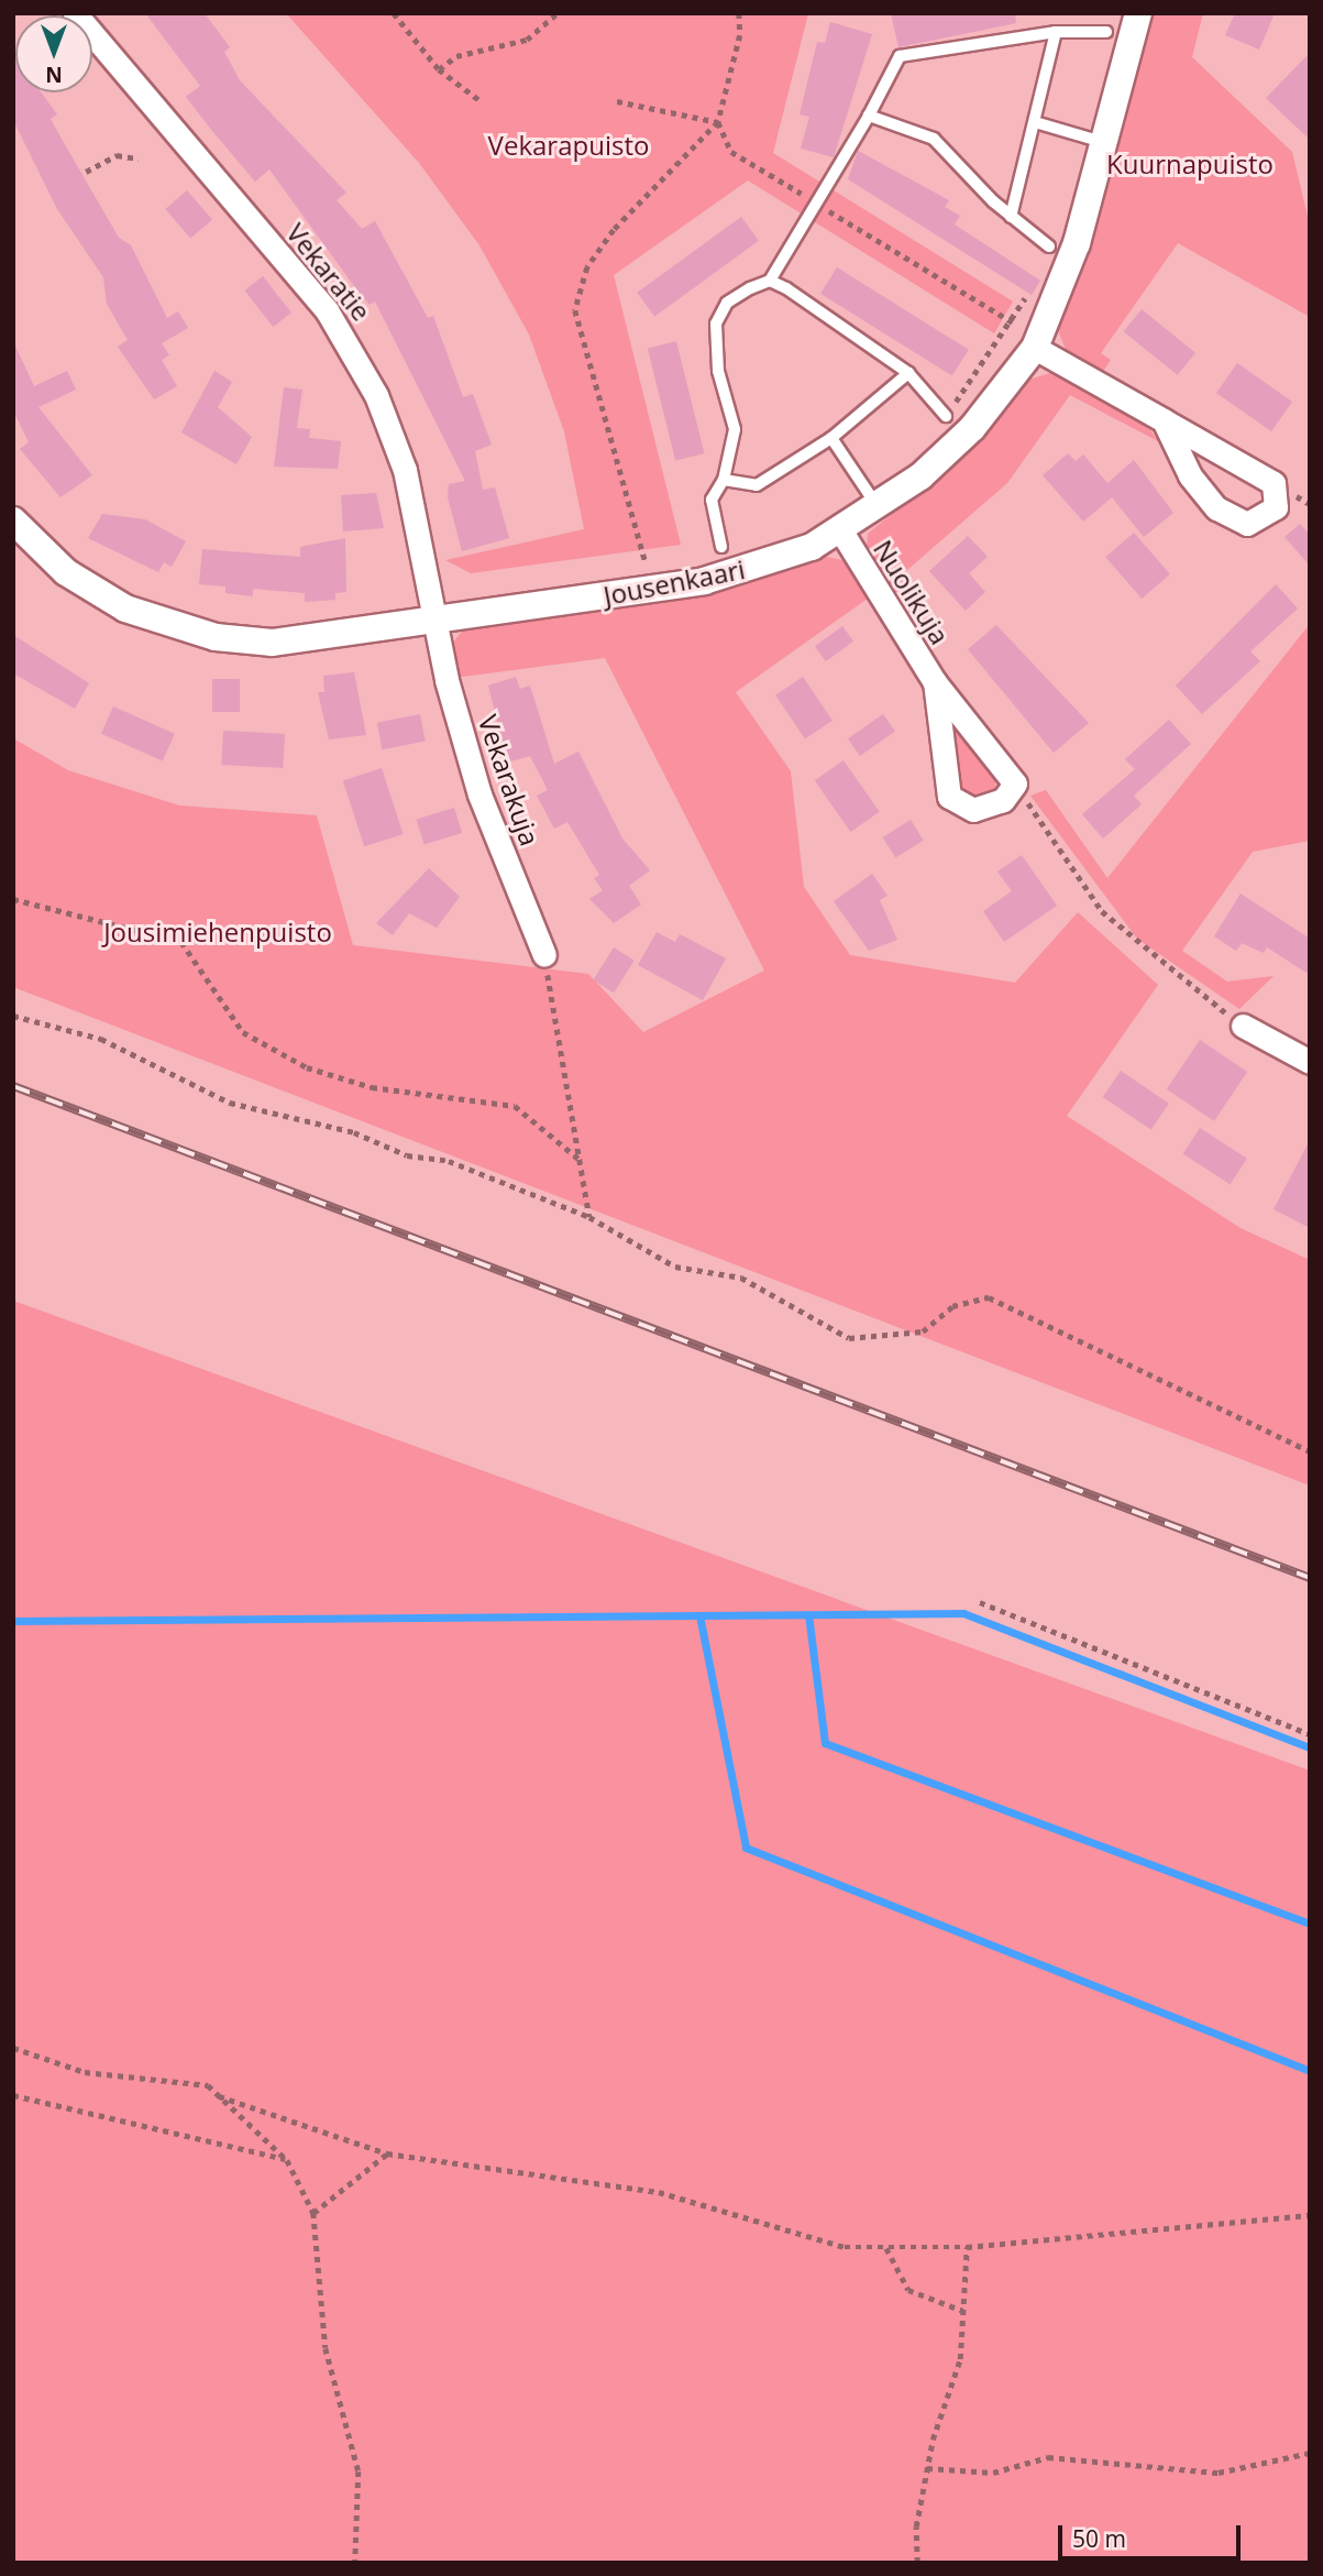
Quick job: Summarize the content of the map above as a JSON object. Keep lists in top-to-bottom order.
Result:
{
  "streets": {
    "street": [
      "Vekaratie",
      "Jousenkaari",
      "Nuolikuja",
      "Vekarakuja"
    ]
  },
  "crossings": [
    ["Vekaratie", "Jousenkaari"],
    ["Vekaratie", "Vekarakuja"],
    ["Jousenkaari", "Nuolikuja"],
    ["Jousenkaari", "Vekarakuja"]
  ],
  "parks": ["Vekarapuisto", "Kuurnapuisto", "Jousimiehenpuisto"],
  "scale_bar": "50 m",
  "north": "bottom"
}
